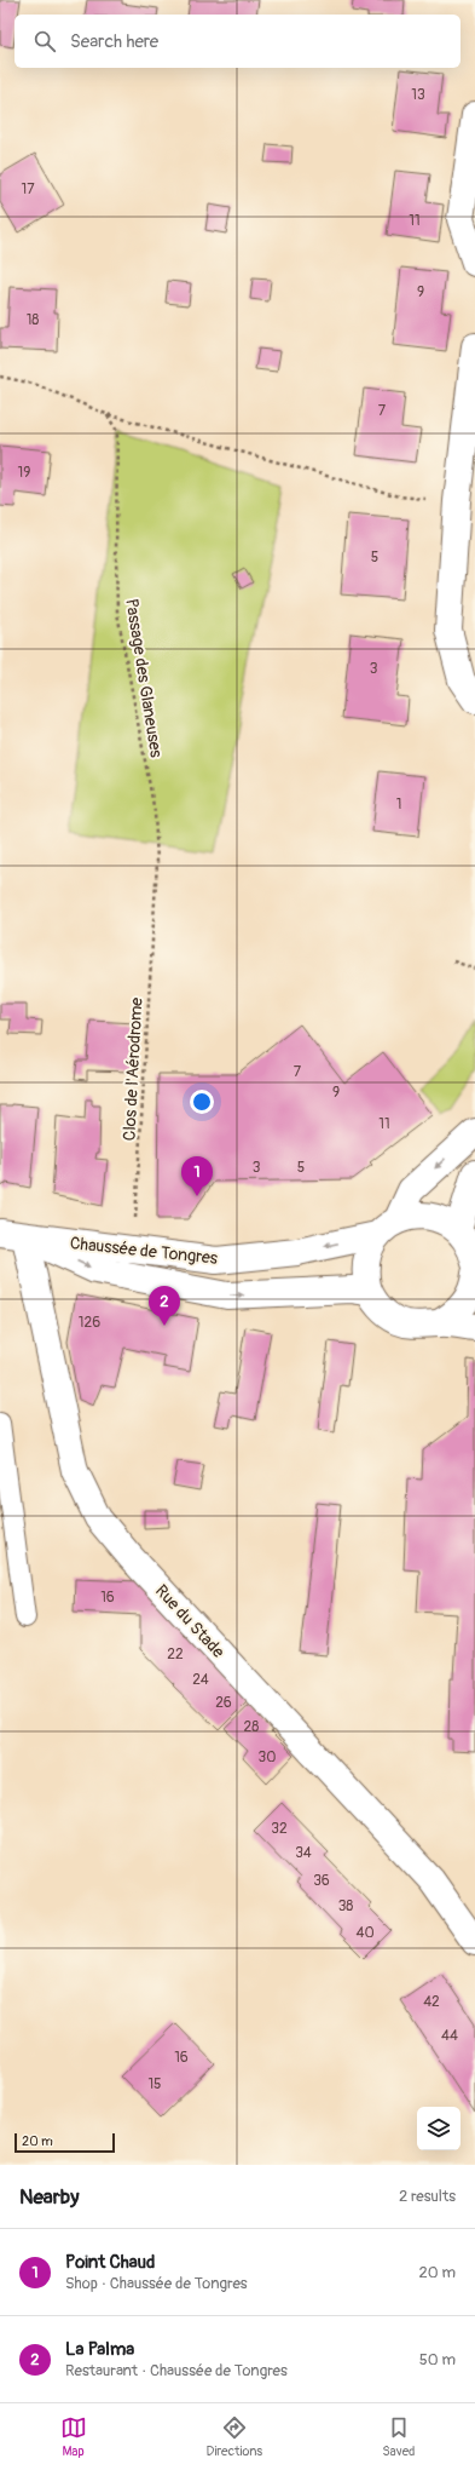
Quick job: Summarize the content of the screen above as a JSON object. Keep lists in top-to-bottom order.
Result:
{
  "streets": {
    "street": ["Chaussée de Tongres", "Rue du Stade"],
    "path": ["Passage des Glaneuses", "Clos de l'Aérodrome"]
  },
  "crossings": [
    ["Passage des Glaneuses", "Clos de l'Aérodrome"],
    ["Clos de l'Aérodrome", "Chaussée de Tongres"],
    ["Chaussée de Tongres", "Rue du Stade"]
  ],
  "house_numbers": [
    "13",
    "17",
    "11",
    "9",
    "18",
    "7",
    "19",
    "5",
    "3",
    "1",
    "7",
    "9",
    "11",
    "3",
    "5",
    "126",
    "16",
    "22",
    "24",
    "26",
    "28",
    "30",
    "32",
    "34",
    "36",
    "38",
    "40",
    "42",
    "44",
    "16",
    "15"
  ],
  "scale_bar": "20 m",
  "page": {
    "search": "Search here",
    "pins": ["1", "2"],
    "scale": "20 m",
    "heading": ["Nearby", "2 results"],
    "list": [
      {
        "mark": "1",
        "name": "Point Chaud",
        "note": "Shop · Chaussée de Tongres",
        "value": "20 m"
      },
      {
        "mark": "2",
        "name": "La Palma",
        "note": "Restaurant · Chaussée de Tongres",
        "value": "50 m"
      }
    ],
    "nav": ["Map", "Directions", "Saved"]
  }
}
